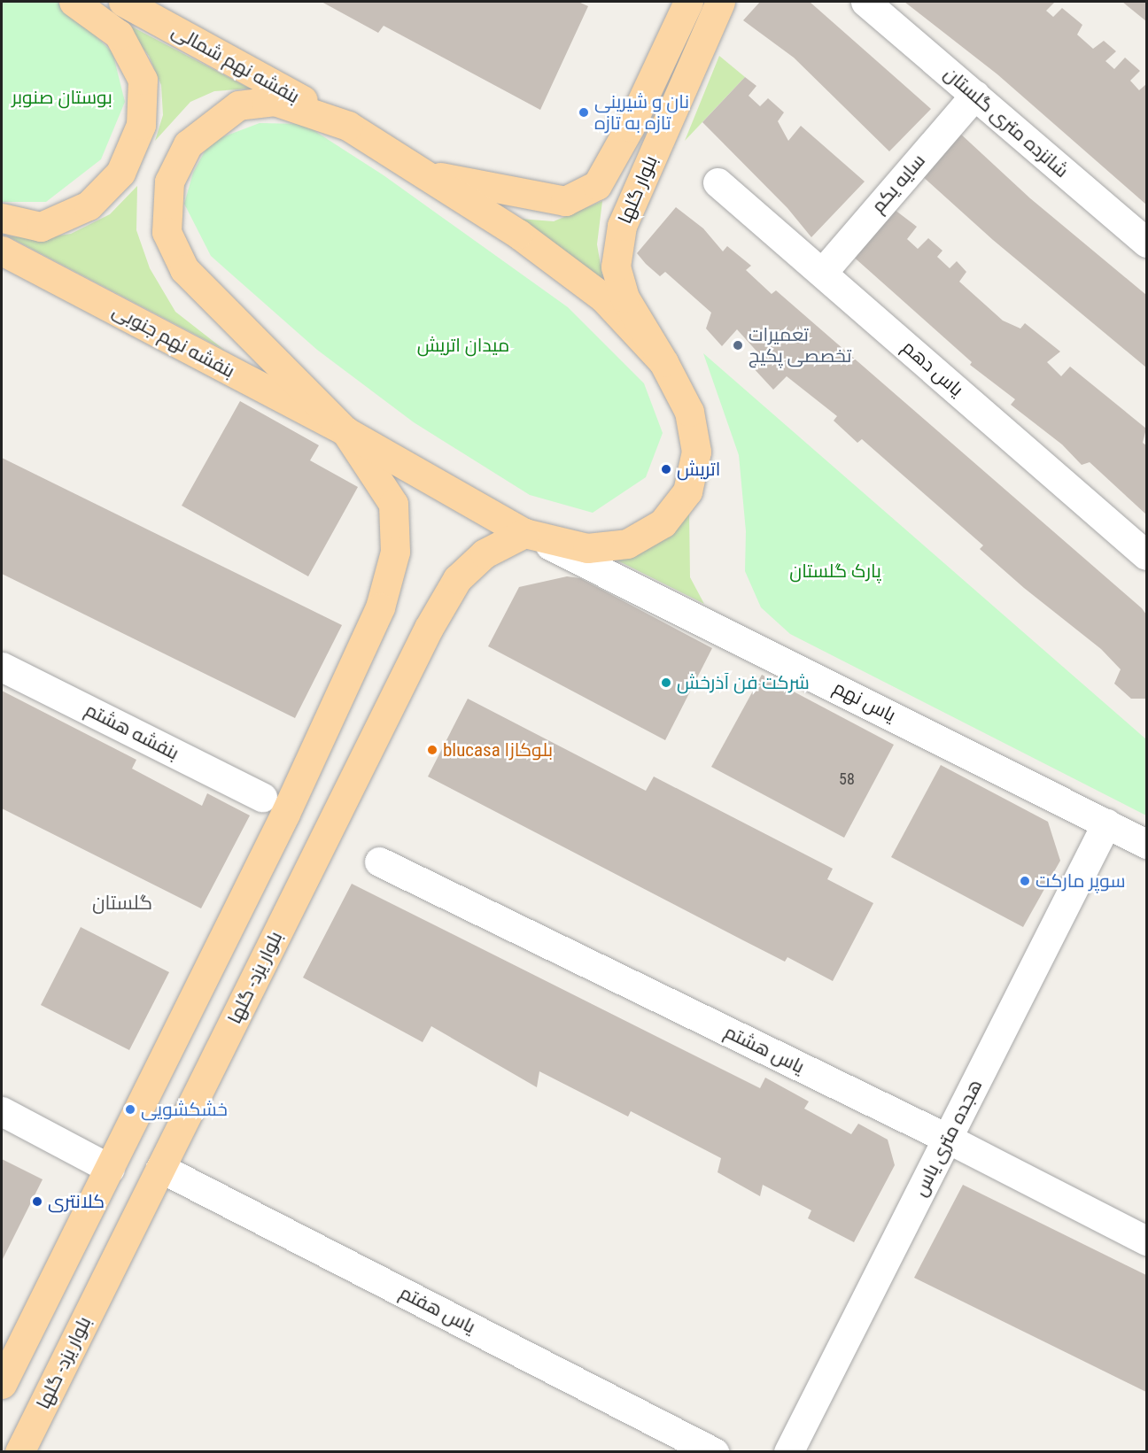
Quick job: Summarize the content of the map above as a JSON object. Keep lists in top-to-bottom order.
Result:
{
  "streets": {
    "main road": [
      "بنفشه نهم شمالی",
      "بلوار گلها",
      "بنفشه نهم جنوبی",
      "بلوار یزد- گلها"
    ],
    "street": [
      "شانزده متری گلستان",
      "سایه یکم",
      "یاس دهم",
      "یاس نهم",
      "بنفشه هشتم",
      "یاس هشتم",
      "هجده متری یاس",
      "یاس هفتم"
    ]
  },
  "crossings": [
    ["شانزده متری گلستان", "سایه یکم"],
    ["سایه یکم", "یاس دهم"],
    ["یاس نهم", "بلوار یزد- گلها"],
    ["یاس نهم", "هجده متری یاس"],
    ["بلوار یزد- گلها", "یاس هفتم"],
    ["یاس هشتم", "هجده متری یاس"]
  ],
  "districts": ["گلستان"],
  "parks": ["بوستان صنوبر", "میدان اتریش", "پارک گلستان"],
  "places": [
    "نان و شیرینی تازه به تازه",
    "تعمیرات تخصصی پکیج",
    "اتریش",
    "شرکت فن آذرخش",
    "blucasa بلوکازا",
    "سوپر مارکت",
    "خشکشویی",
    "کلانتری"
  ],
  "house_numbers": ["58"]
}
